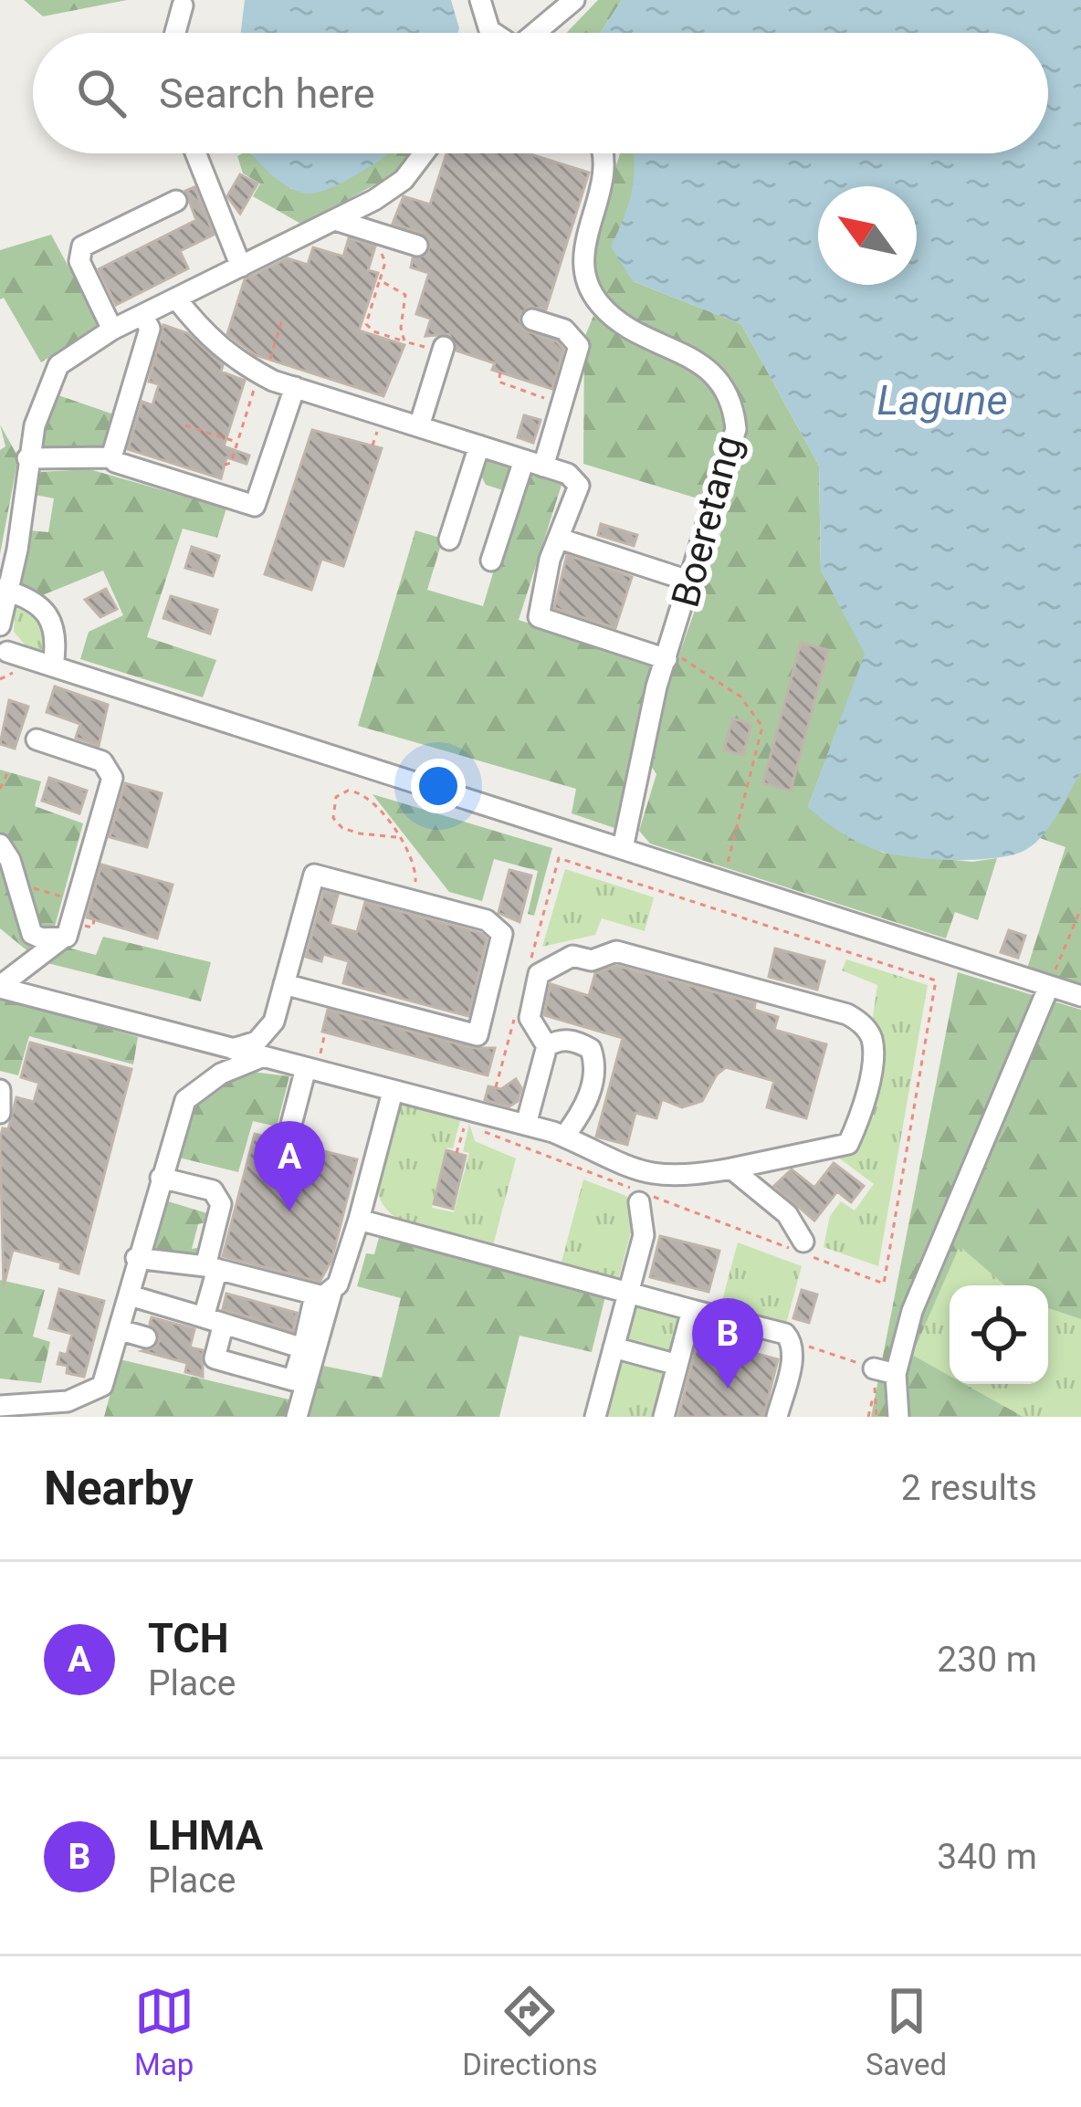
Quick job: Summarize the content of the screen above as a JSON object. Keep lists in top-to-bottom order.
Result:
{
  "streets": {
    "street": ["Boeretang"]
  },
  "water": ["Lagune"],
  "north": "top left",
  "page": {
    "search": "Search here",
    "pins": ["A", "B"],
    "heading": ["Nearby", "2 results"],
    "list": [
      {
        "mark": "A",
        "name": "TCH",
        "note": "Place",
        "value": "230 m"
      },
      {
        "mark": "B",
        "name": "LHMA",
        "note": "Place",
        "value": "340 m"
      }
    ],
    "nav": ["Map", "Directions", "Saved"]
  }
}
